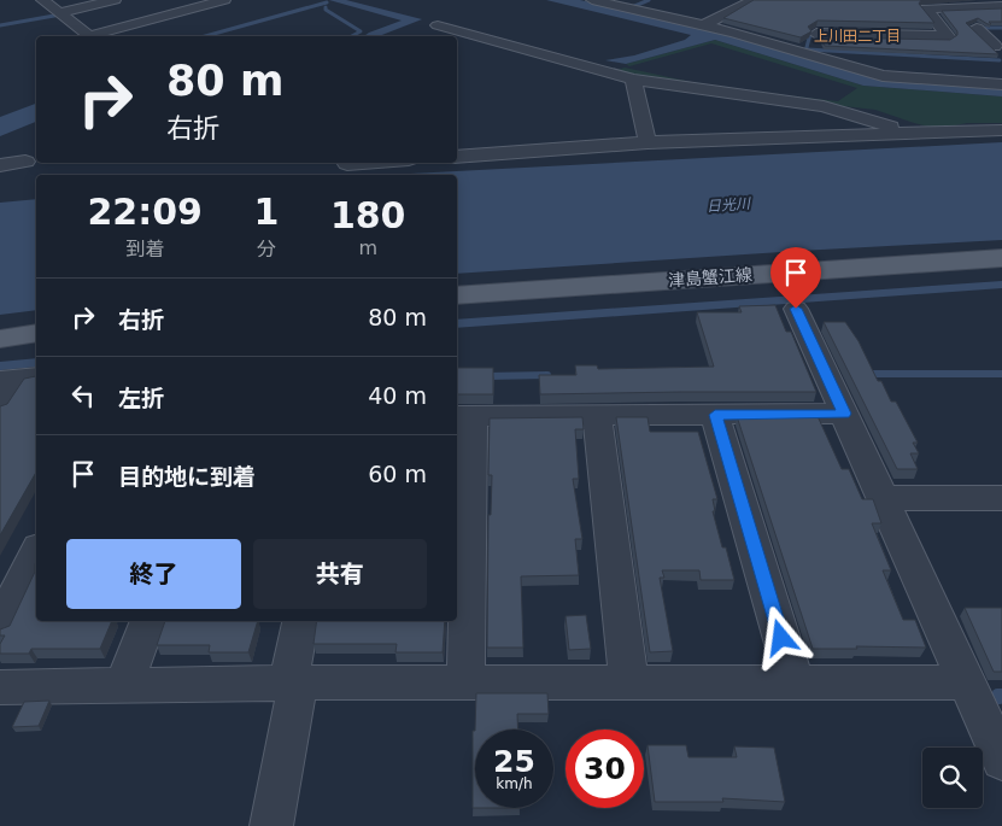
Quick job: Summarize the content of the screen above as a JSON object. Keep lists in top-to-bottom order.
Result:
{
  "streets": {
    "main road": ["津島蟹江線"]
  },
  "districts": ["上川田二丁目"],
  "water": ["日光川"],
  "page": {
    "turn": ["80 m", "右折"],
    "eta": [
      "22:09",
      "到着",
      "1",
      "分",
      "180",
      "m"
    ],
    "list": [
      {
        "name": "右折",
        "value": "80 m"
      },
      {
        "name": "左折",
        "value": "40 m"
      },
      {
        "name": "目的地に到着",
        "value": "60 m"
      }
    ],
    "buttons": ["終了", "共有"],
    "speed": "25 km/h",
    "limit": "30"
  }
}
